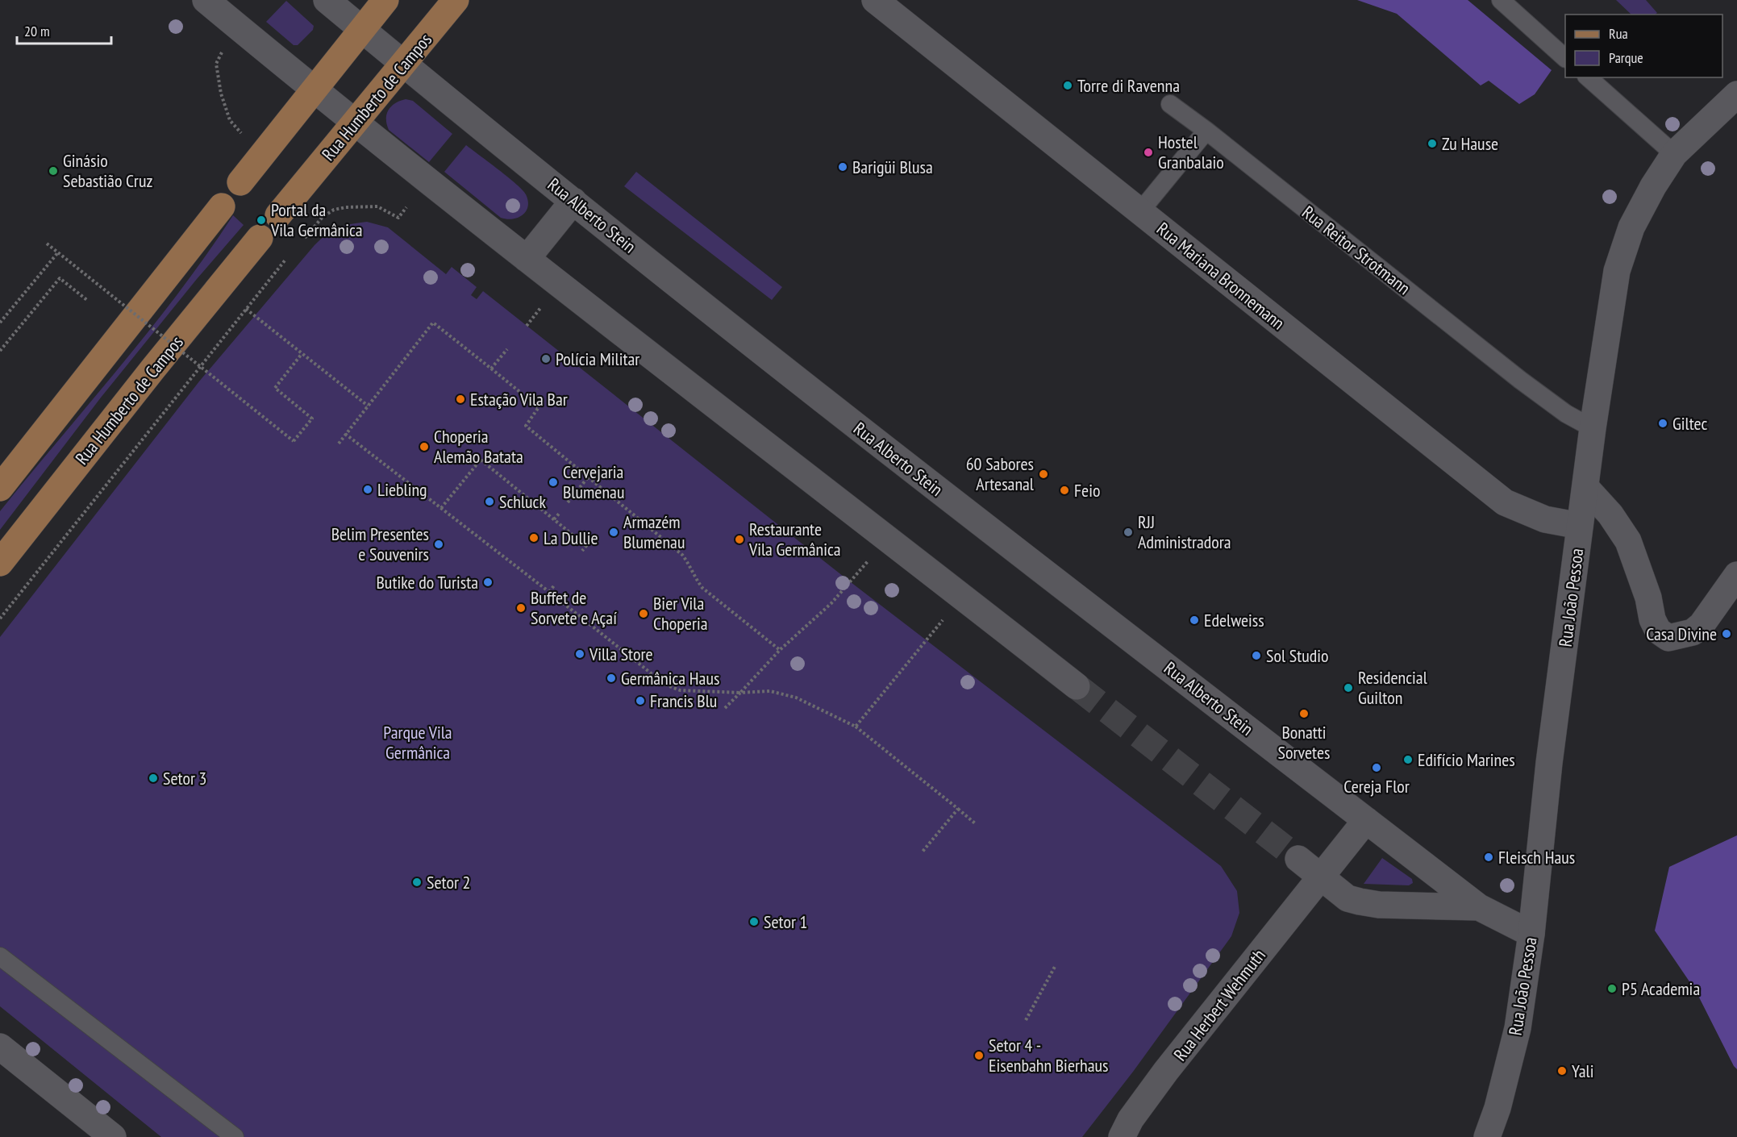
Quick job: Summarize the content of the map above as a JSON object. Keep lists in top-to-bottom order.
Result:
{
  "streets": {
    "main road": ["Rua Humberto de Campos"],
    "street": [
      "Rua Alberto Stein",
      "Rua Mariana Bronnemann",
      "Rua João Pessoa",
      "Rua Herbert Wehmuth"
    ],
    "lane": ["Rua Reitor Strotmann"]
  },
  "crossings": [
    ["Rua Humberto de Campos", "Rua Alberto Stein"],
    ["Rua Alberto Stein", "Rua João Pessoa"],
    ["Rua Alberto Stein", "Rua Herbert Wehmuth"],
    ["Rua Reitor Strotmann", "Rua João Pessoa"],
    ["Rua Mariana Bronnemann", "Rua João Pessoa"]
  ],
  "parks": ["Parque Vila Germânica"],
  "places": [
    "Torre di Ravenna",
    "Zu Hause",
    "Hostel Granbalaio",
    "Barigüi Blusa",
    "Ginásio Sebastião Cruz",
    "Portal da Vila Germânica",
    "Polícia Militar",
    "Estação Vila Bar",
    "Giltec",
    "Choperia Alemão Batata",
    "60 Sabores Artesanal",
    "Cervejaria Blumenau",
    "Liebling",
    "Feio",
    "Schluck",
    "Armazém Blumenau",
    "RJJ Administradora",
    "La Dullie",
    "Restaurante Vila Germânica",
    "Belim Presentes e Souvenirs",
    "Butike do Turista",
    "Buffet de Sorvete e Açaí",
    "Bier Vila Choperia",
    "Edelweiss",
    "Casa Divine",
    "Villa Store",
    "Sol Studio",
    "Germânica Haus",
    "Residencial Guilton",
    "Francis Blu",
    "Bonatti Sorvetes",
    "Edifício Marines",
    "Cereja Flor",
    "Setor 3",
    "Fleisch Haus",
    "Setor 2",
    "Setor 1",
    "P5 Academia",
    "Setor 4 - Eisenbahn Bierhaus",
    "Yali"
  ],
  "legend": ["Rua", "Parque"],
  "scale_bar": "20 m"
}
